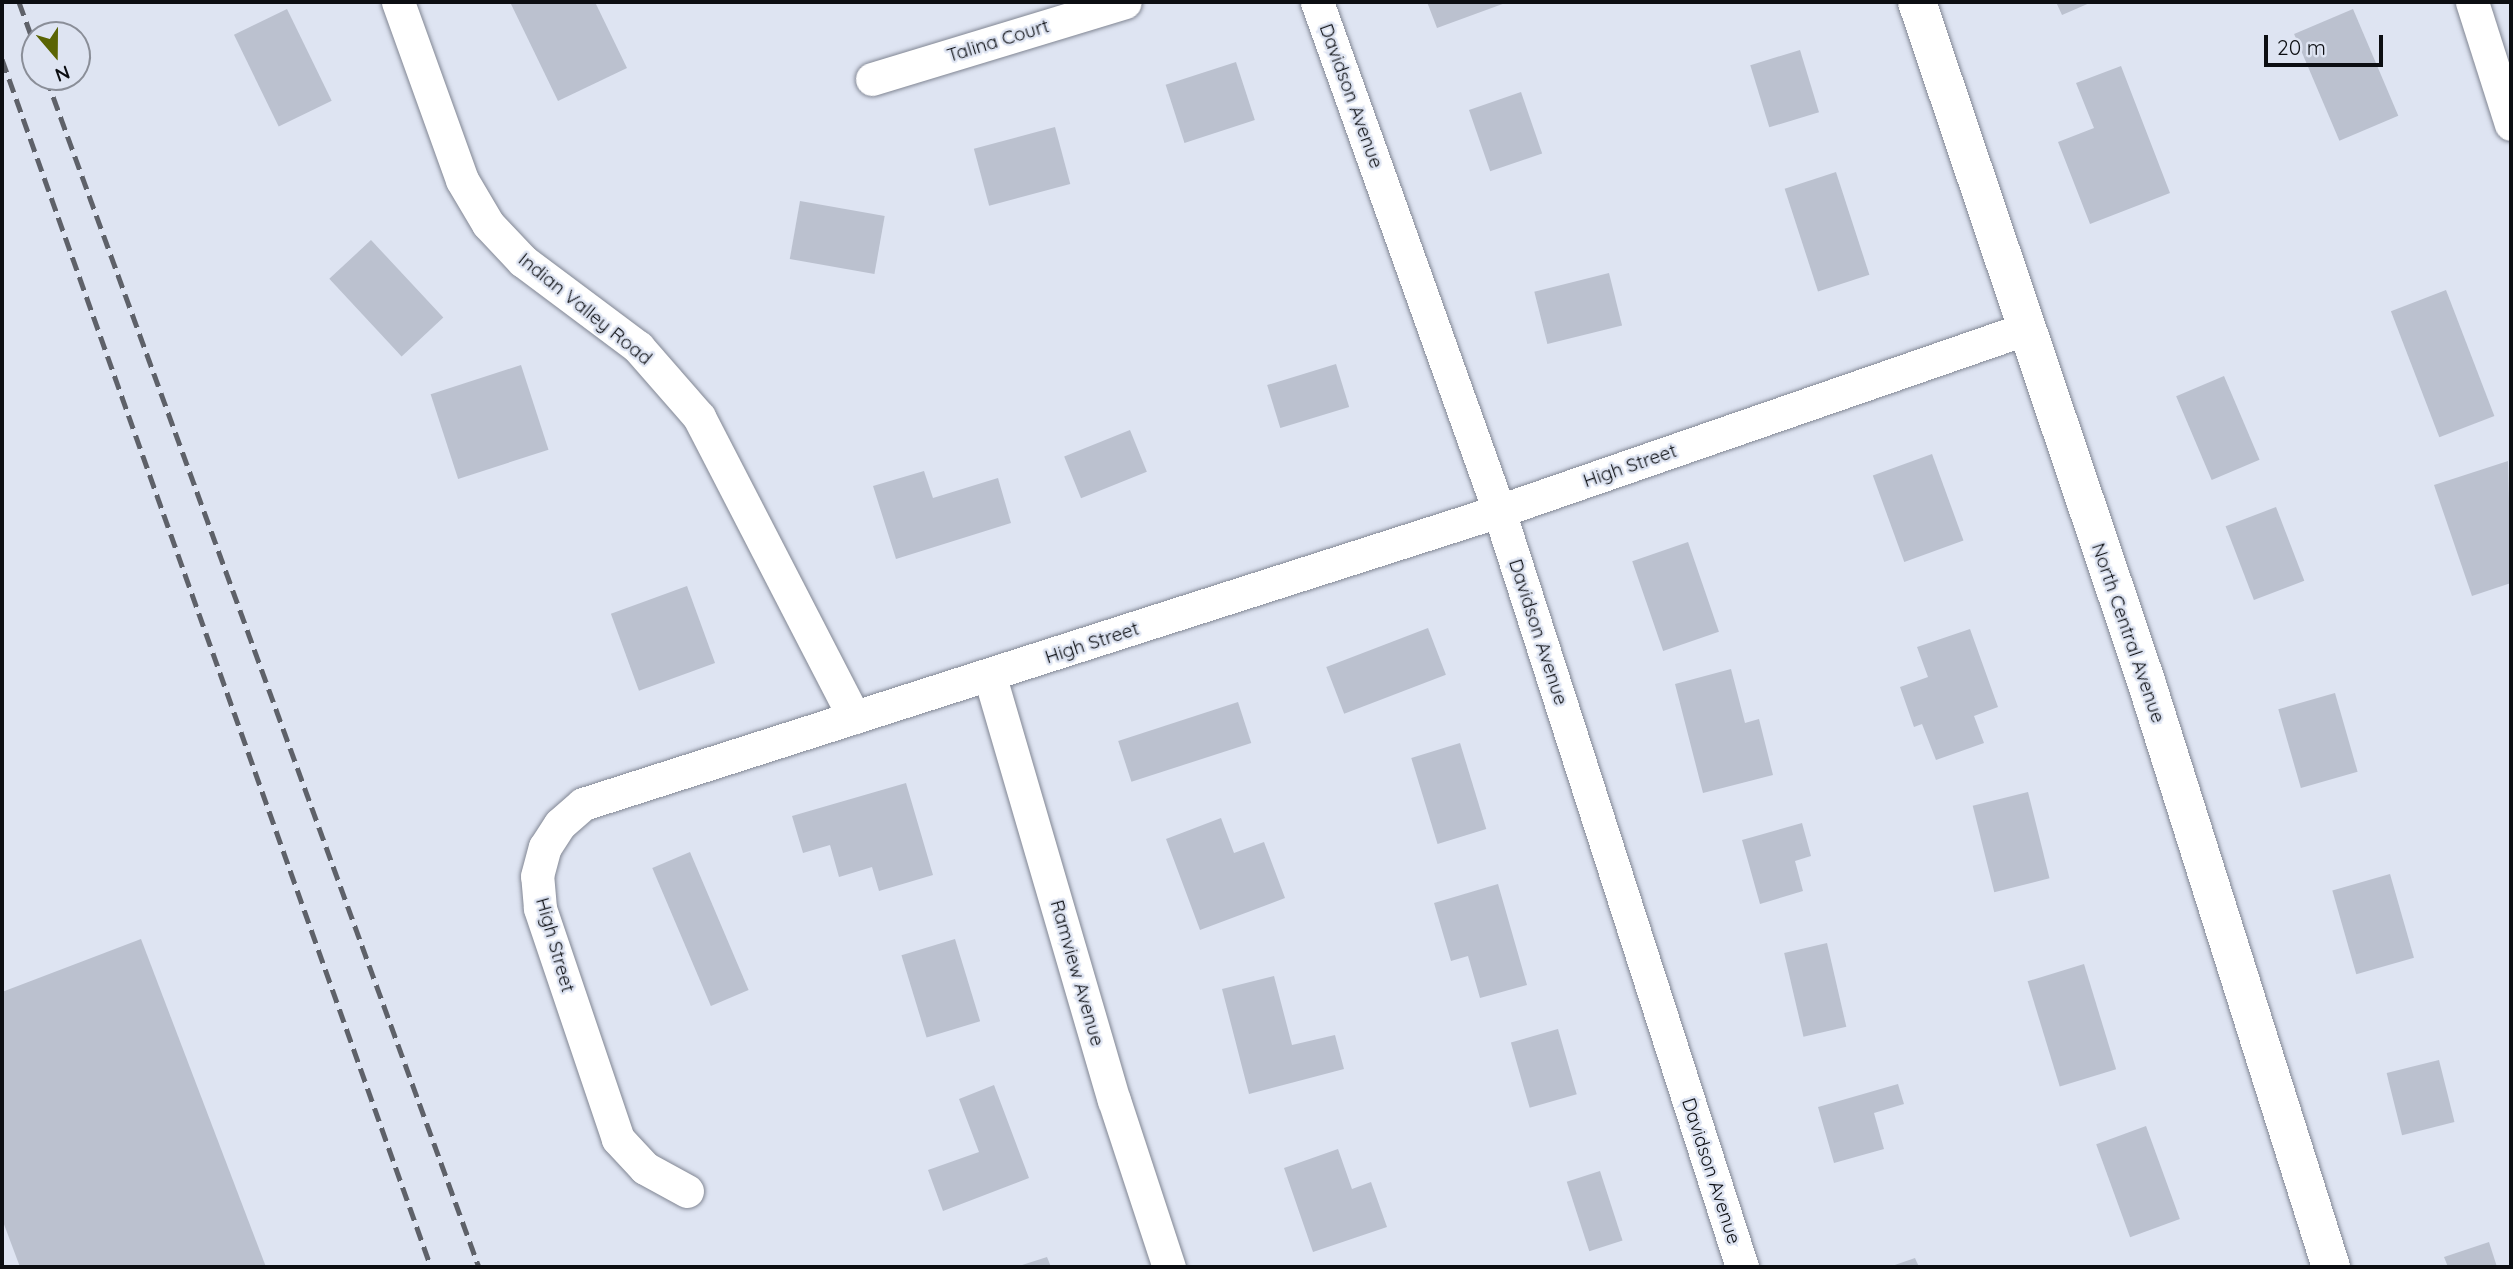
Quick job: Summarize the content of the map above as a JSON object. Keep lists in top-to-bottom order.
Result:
{
  "streets": {
    "main road": ["North Central Avenue"],
    "street": [
      "Talina Court",
      "Davidson Avenue",
      "Indian Valley Road",
      "High Street",
      "Ramview Avenue"
    ]
  },
  "crossings": [
    ["Davidson Avenue", "High Street"],
    ["Indian Valley Road", "High Street"],
    ["High Street", "North Central Avenue"],
    ["High Street", "Ramview Avenue"]
  ],
  "scale_bar": "20 m",
  "north": "bottom"
}
